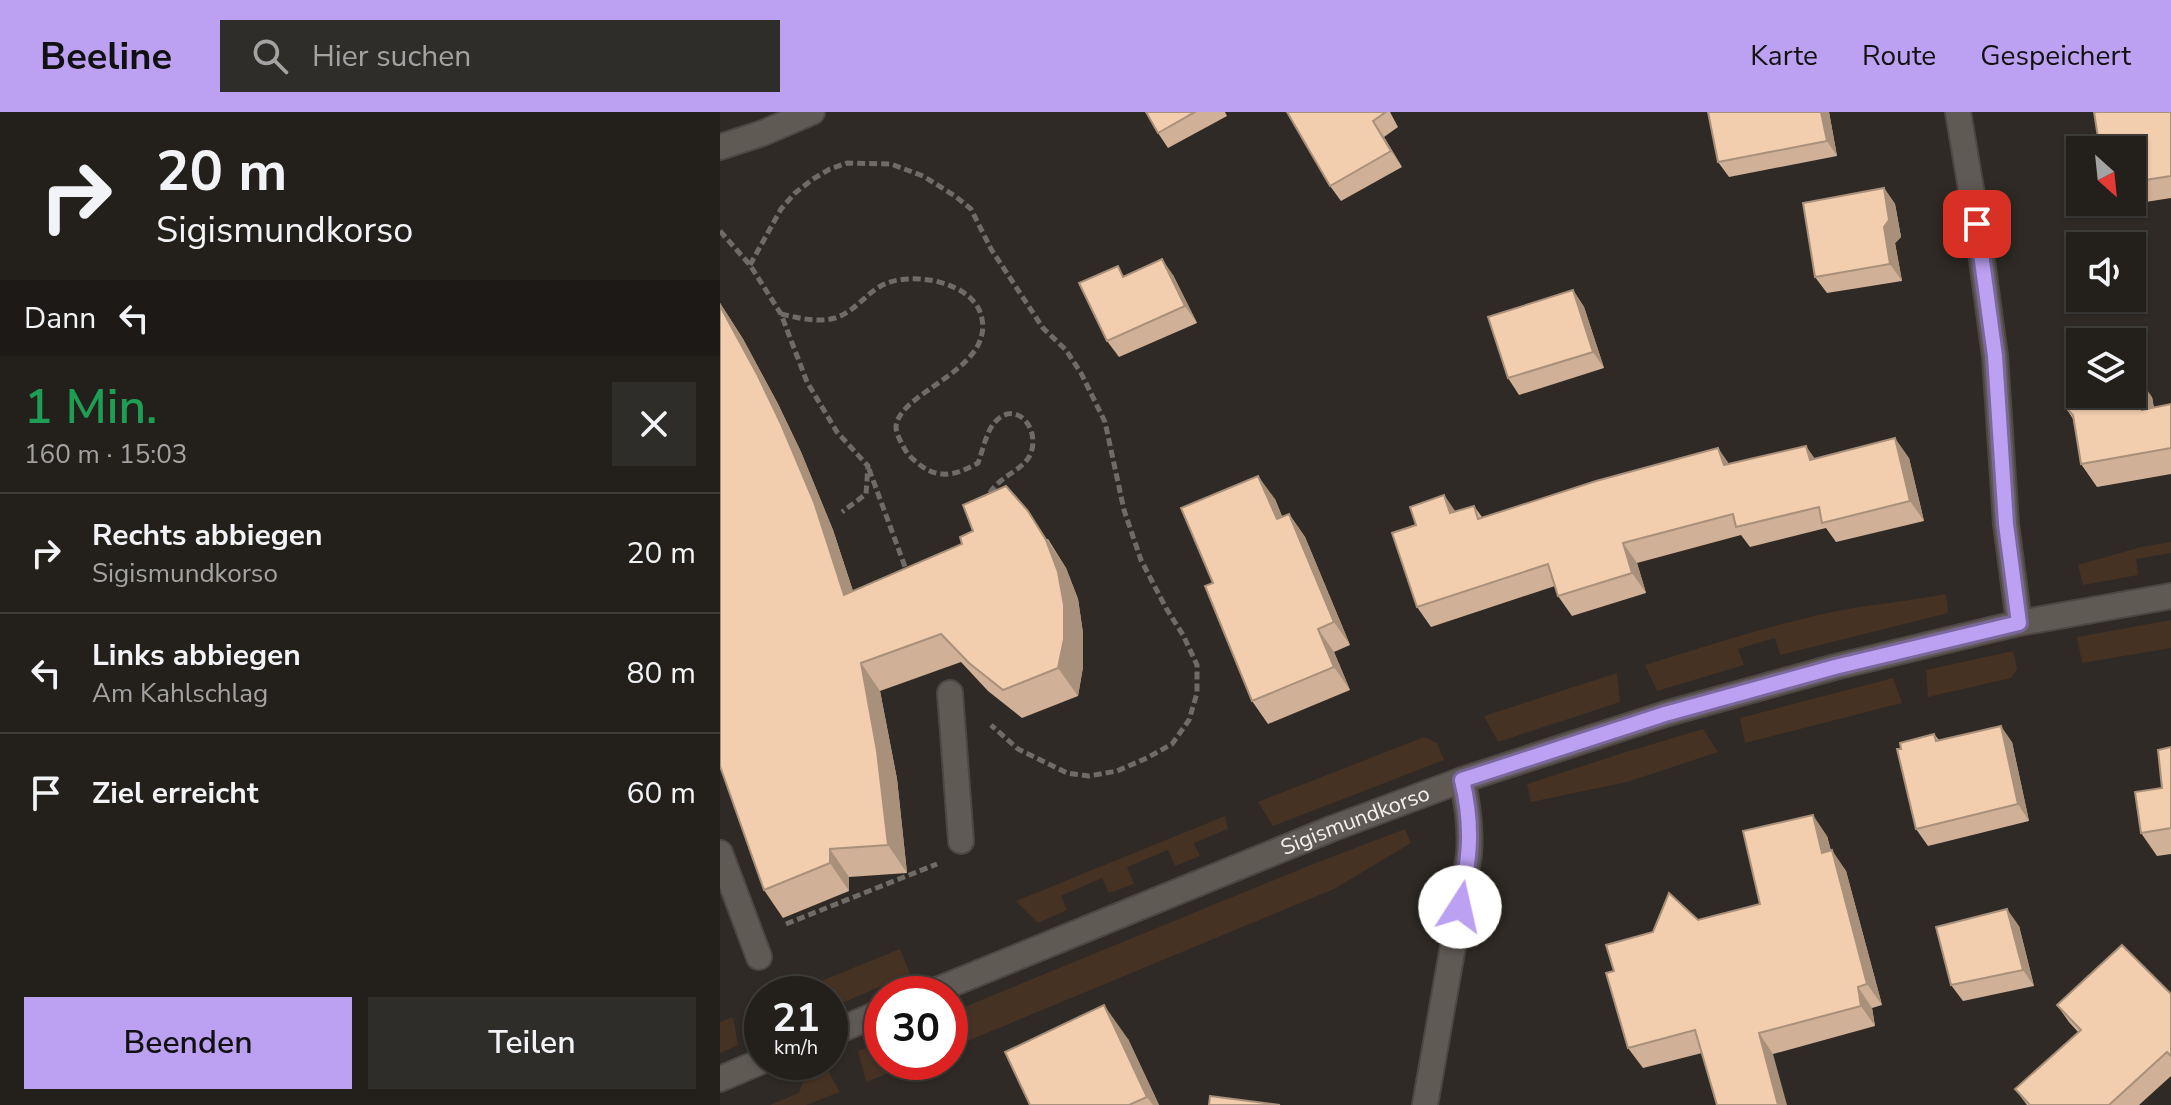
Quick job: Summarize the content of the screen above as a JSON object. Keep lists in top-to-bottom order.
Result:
{
  "streets": {
    "street": ["Sigismundkorso"]
  },
  "north": "bottom right",
  "page": {
    "header": "Beeline",
    "search": "Hier suchen",
    "nav": ["Karte", "Route", "Gespeichert"],
    "turn": ["20 m", "Sigismundkorso"],
    "then": "Dann",
    "heading": ["1 Min.", "160 m · 15:03"],
    "list": [
      {
        "name": "Rechts abbiegen",
        "note": "Sigismundkorso",
        "value": "20 m"
      },
      {
        "name": "Links abbiegen",
        "note": "Am Kahlschlag",
        "value": "80 m"
      },
      {
        "name": "Ziel erreicht",
        "value": "60 m"
      }
    ],
    "speed": "21 km/h",
    "limit": "30",
    "buttons": ["Beenden", "Teilen"]
  }
}
